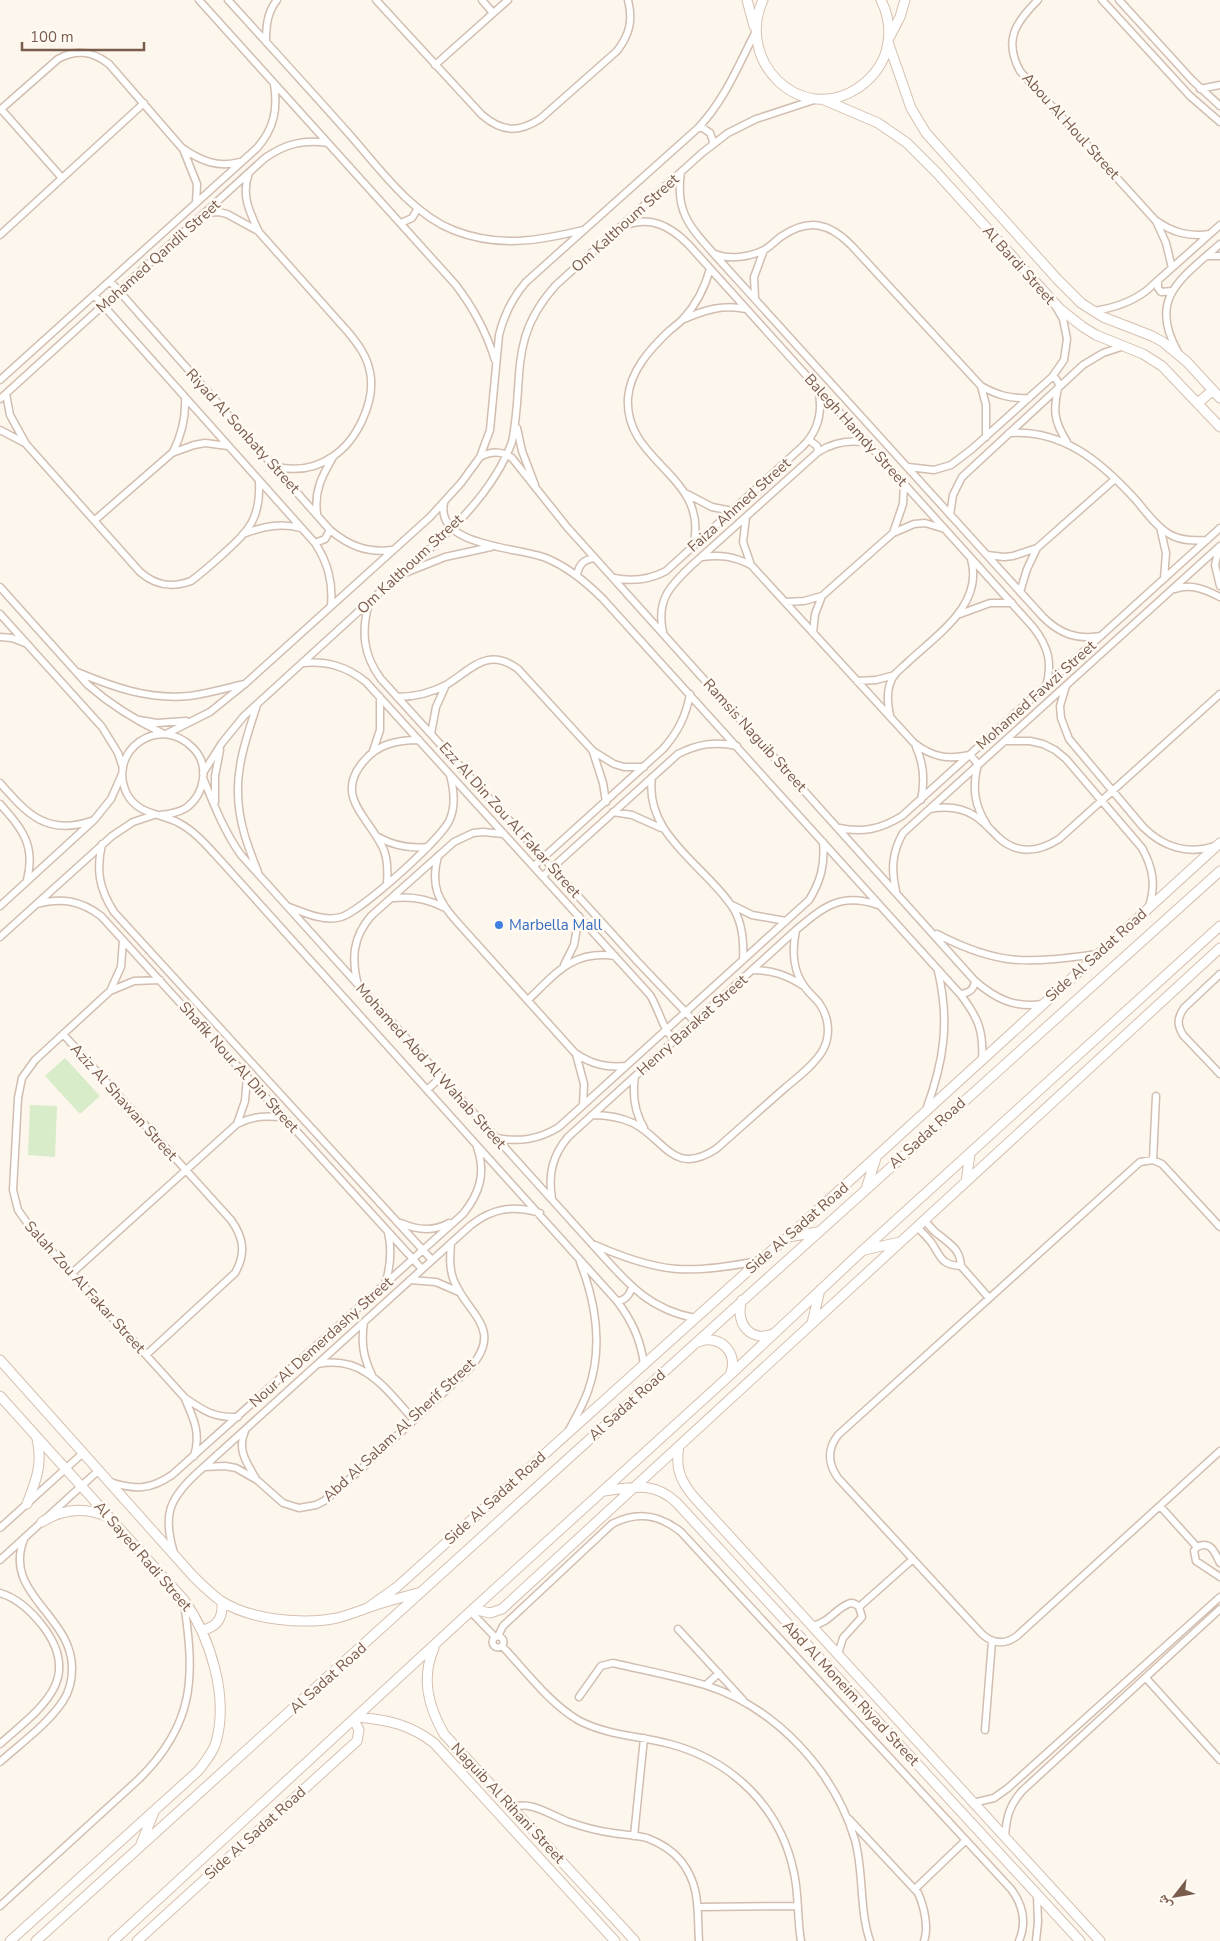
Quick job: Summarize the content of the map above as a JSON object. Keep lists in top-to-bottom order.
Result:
{
  "streets": {
    "street": [
      "Abou Al Houl Street",
      "Om Kalthoum Street",
      "Mohamed Qandil Street",
      "Al Bardi Street",
      "Balegh Hamdy Street",
      "Riyad Al Sonbaty Street",
      "Faiza Ahmed Street",
      "Mohamed Fawzi Street",
      "Ramsis Naguib Street",
      "Ezz Al Din Zou Al Fakar Street",
      "Side Al Sadat Road",
      "Henry Barakat Street",
      "Mohamed Abd Al Wahab Street",
      "Shafik Nour Al Din Street",
      "Aziz Al Shawan Street",
      "Al Sadat Road",
      "Salah Zou Al Fakar Street",
      "Nour Al Demerdashy Street",
      "Abd Al Salam Al Sherif Street",
      "Al Sayed Radi Street",
      "Abd Al Moneim Riyad Street",
      "Naguib Al Rihani Street"
    ]
  },
  "crossings": [
    ["Om Kalthoum Street", "Al Bardi Street"],
    ["Om Kalthoum Street", "Balegh Hamdy Street"],
    ["Om Kalthoum Street", "Riyad Al Sonbaty Street"],
    ["Om Kalthoum Street", "Ramsis Naguib Street"],
    ["Om Kalthoum Street", "Ezz Al Din Zou Al Fakar Street"],
    ["Om Kalthoum Street", "Mohamed Abd Al Wahab Street"],
    ["Mohamed Qandil Street", "Riyad Al Sonbaty Street"],
    ["Balegh Hamdy Street", "Faiza Ahmed Street"],
    ["Balegh Hamdy Street", "Mohamed Fawzi Street"],
    ["Faiza Ahmed Street", "Ramsis Naguib Street"],
    ["Mohamed Fawzi Street", "Ramsis Naguib Street"],
    ["Ramsis Naguib Street", "Side Al Sadat Road"],
    ["Ramsis Naguib Street", "Henry Barakat Street"],
    ["Ezz Al Din Zou Al Fakar Street", "Henry Barakat Street"],
    ["Side Al Sadat Road", "Mohamed Abd Al Wahab Street"],
    ["Side Al Sadat Road", "Al Sayed Radi Street"],
    ["Side Al Sadat Road", "Naguib Al Rihani Street"],
    ["Henry Barakat Street", "Mohamed Abd Al Wahab Street"],
    ["Mohamed Abd Al Wahab Street", "Nour Al Demerdashy Street"],
    ["Shafik Nour Al Din Street", "Salah Zou Al Fakar Street"],
    ["Shafik Nour Al Din Street", "Nour Al Demerdashy Street"],
    ["Aziz Al Shawan Street", "Salah Zou Al Fakar Street"],
    ["Al Sadat Road", "Al Sayed Radi Street"],
    ["Salah Zou Al Fakar Street", "Nour Al Demerdashy Street"],
    ["Nour Al Demerdashy Street", "Abd Al Salam Al Sherif Street"],
    ["Nour Al Demerdashy Street", "Al Sayed Radi Street"]
  ],
  "places": ["Marbella Mall"],
  "scale_bar": "100 m",
  "north": "bottom left"
}
